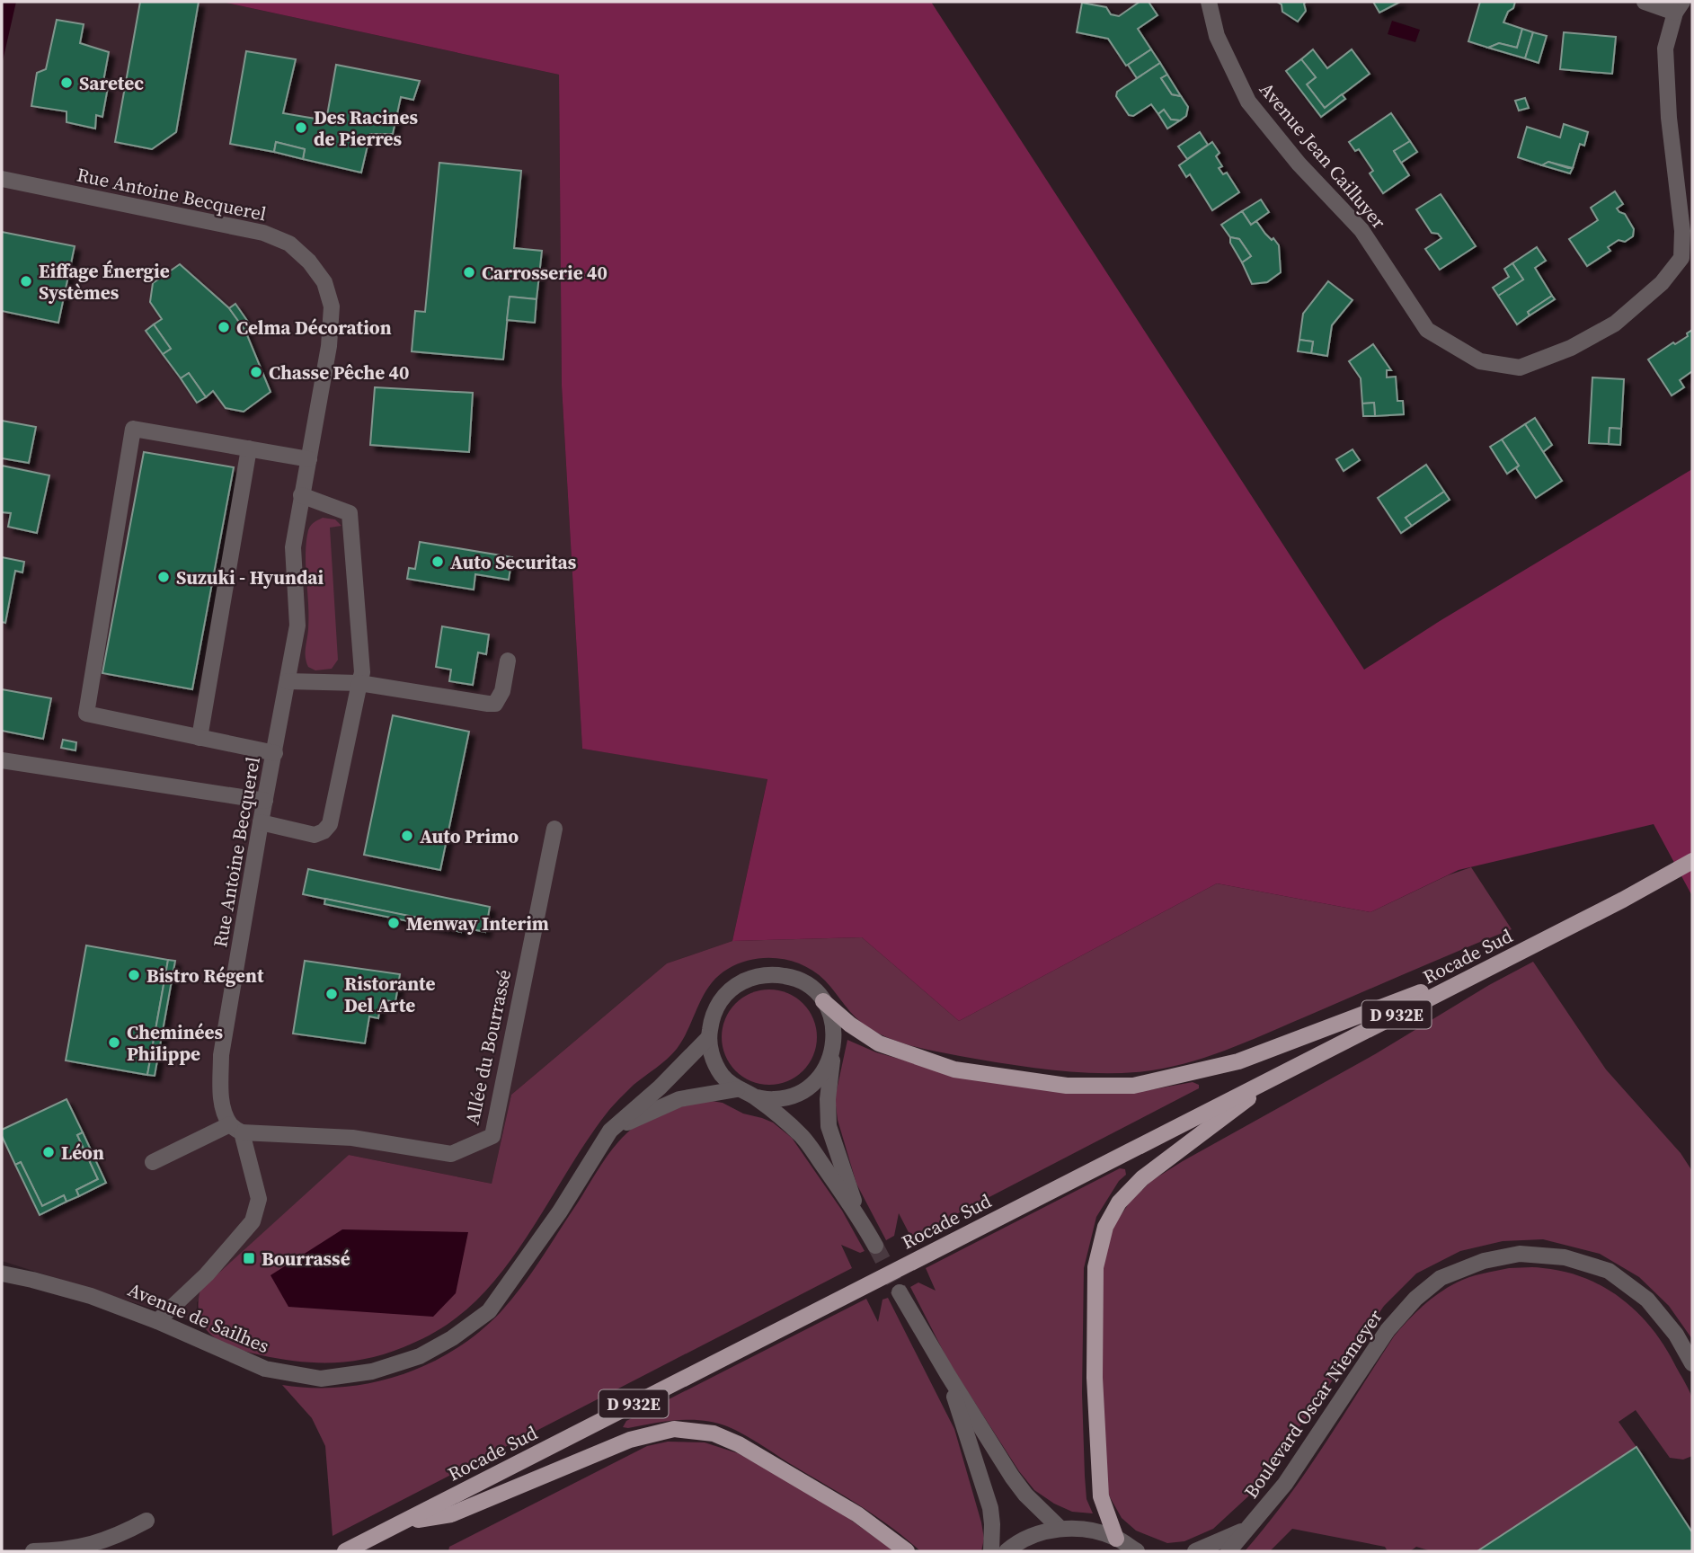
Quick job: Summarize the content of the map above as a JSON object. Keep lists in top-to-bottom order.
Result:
{
  "streets": {
    "main road": ["Rocade Sud", "D 932E"],
    "street": [
      "Avenue Jean Cailluyer",
      "Rue Antoine Becquerel",
      "Allée du Bourrassé",
      "Avenue de Sailhes",
      "Boulevard Oscar Niemeyer"
    ]
  },
  "crossings": [
    ["Rue Antoine Becquerel", "Allée du Bourrassé"],
    ["Rue Antoine Becquerel", "Avenue de Sailhes"]
  ],
  "places": {
    "other": [
      "Saretec",
      "Des Racines de Pierres",
      "Carrosserie 40",
      "Eiffage Énergie Systèmes",
      "Celma Décoration",
      "Chasse Pêche 40",
      "Auto Securitas",
      "Suzuki - Hyundai",
      "Auto Primo",
      "Menway Interim",
      "Bistro Régent",
      "Ristorante Del Arte",
      "Cheminées Philippe",
      "Léon"
    ],
    "transit": ["Bourrassé"]
  }
}
